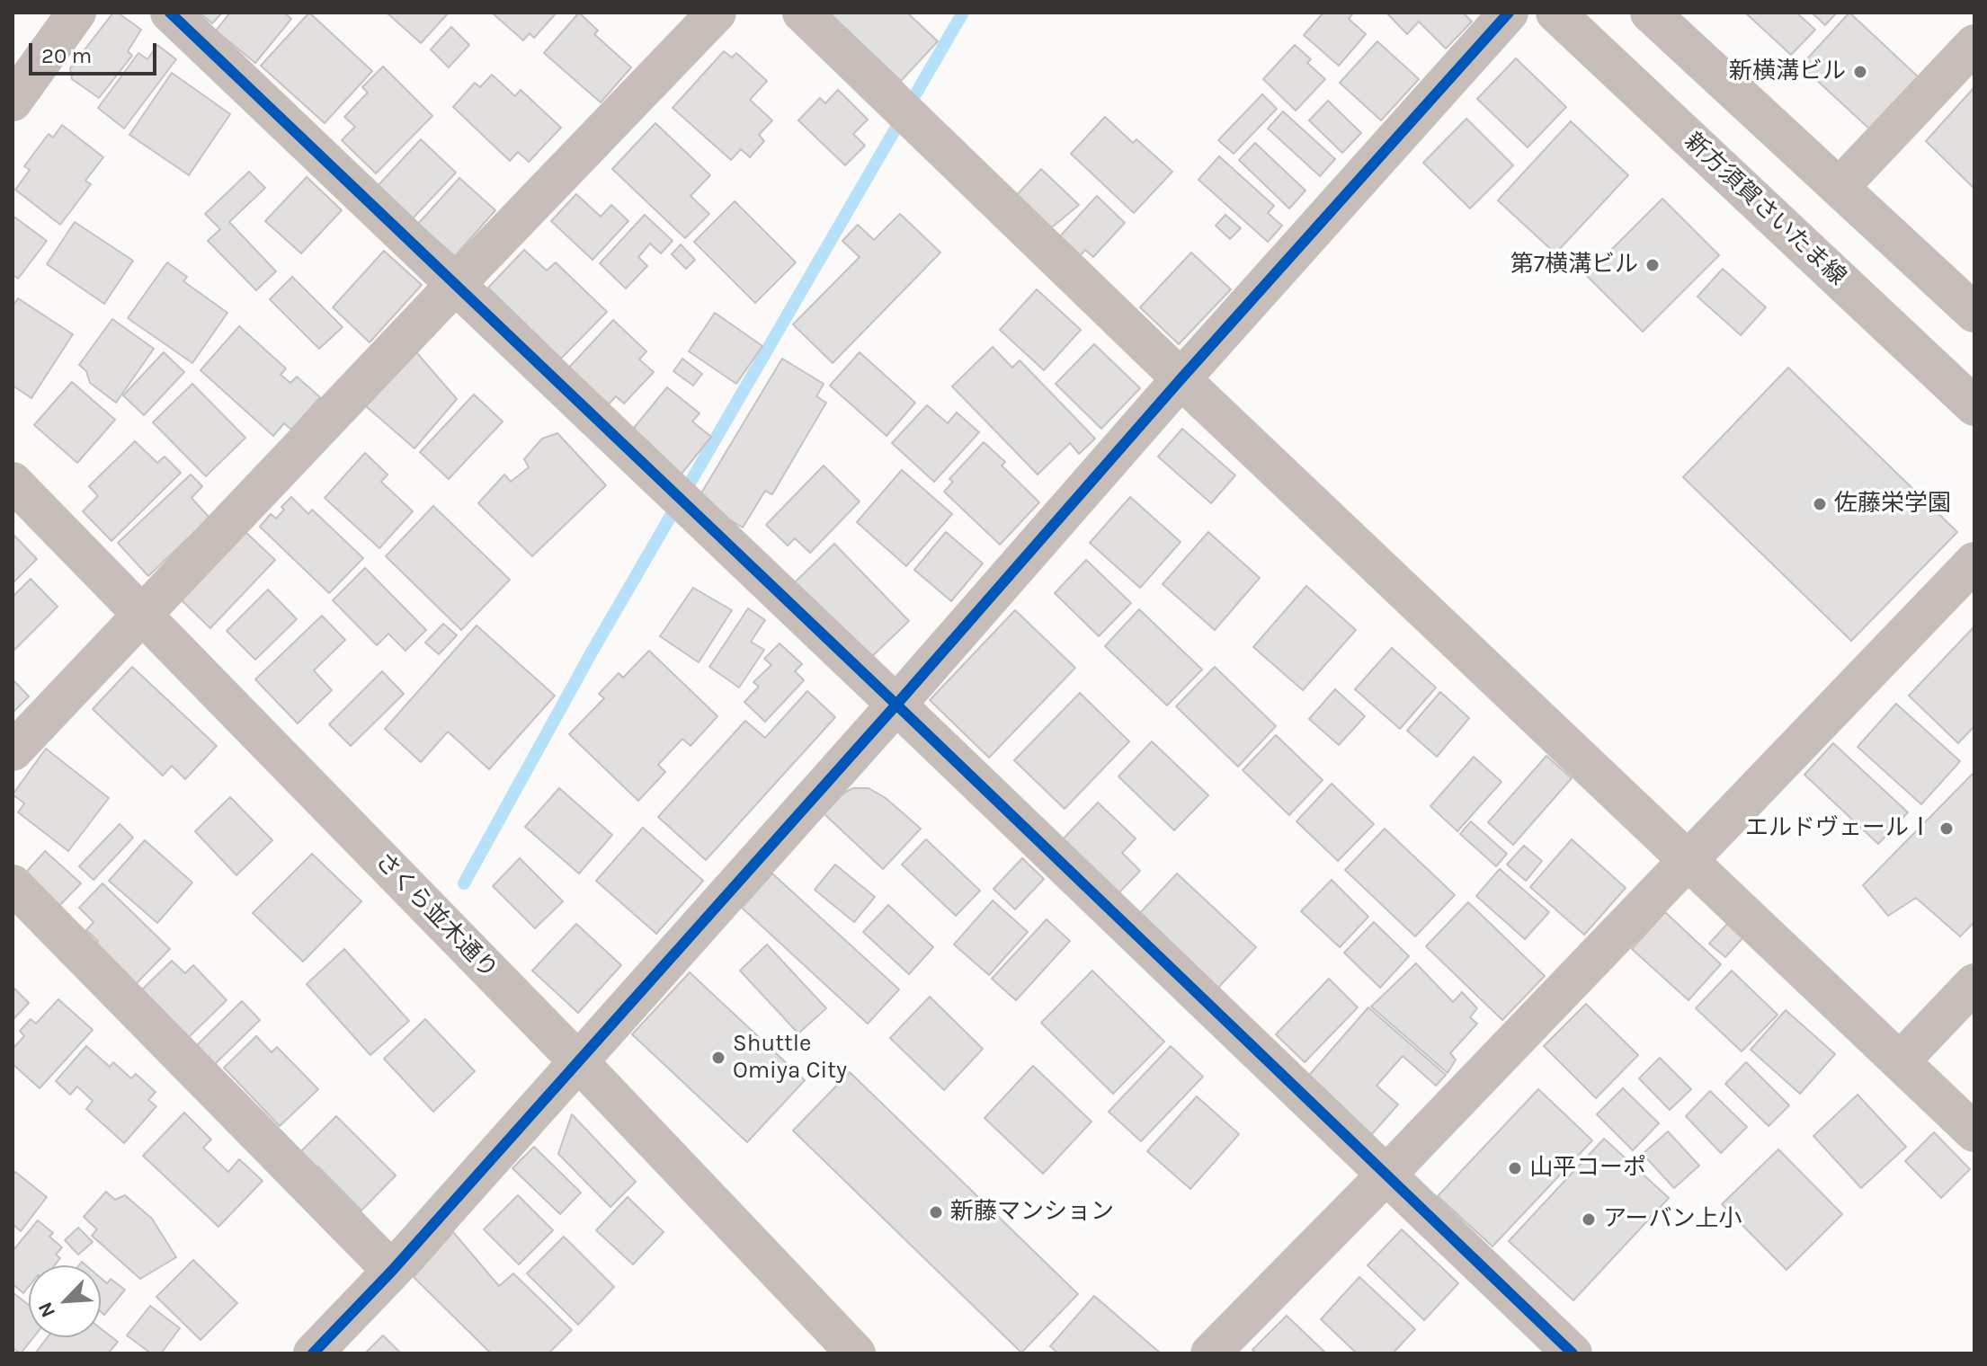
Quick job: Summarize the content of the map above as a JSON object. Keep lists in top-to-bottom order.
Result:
{
  "streets": {
    "main road": ["新方須賀さいたま線"],
    "street": ["さくら並木通り"]
  },
  "places": [
    "新横溝ビル",
    "第7横溝ビル",
    "佐藤栄学園",
    "エルドヴェールⅠ",
    "Shuttle Omiya City",
    "山平コーポ",
    "新藤マンション",
    "アーバン上小"
  ],
  "scale_bar": "20 m",
  "north": "bottom left"
}
